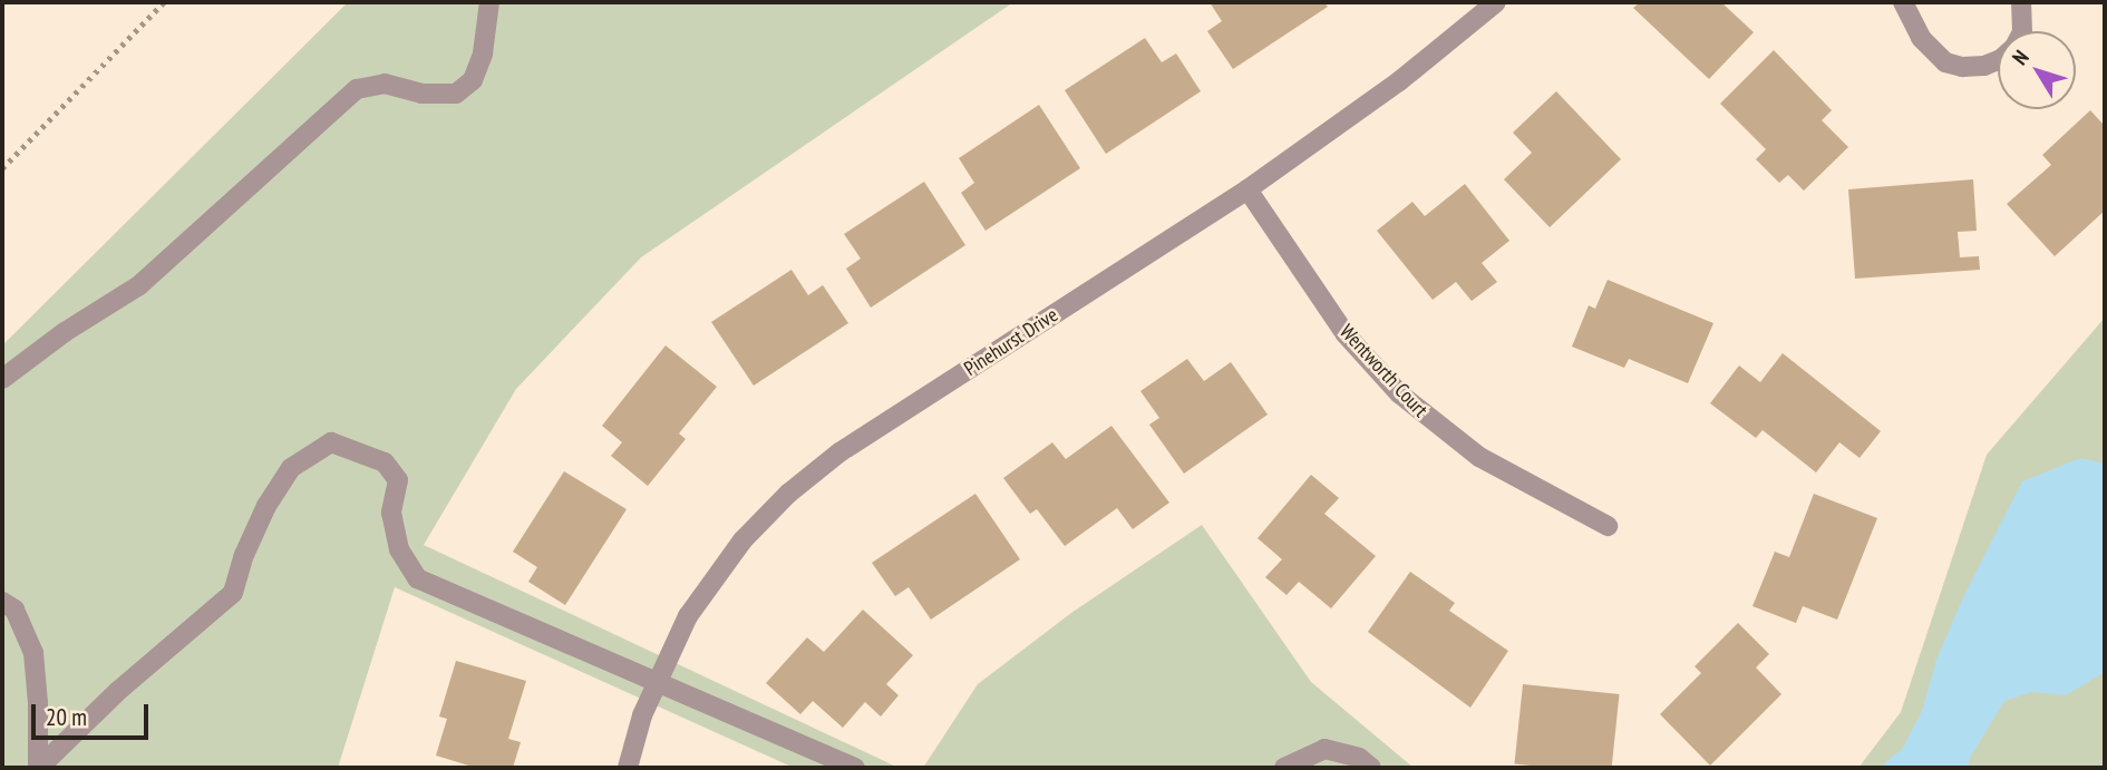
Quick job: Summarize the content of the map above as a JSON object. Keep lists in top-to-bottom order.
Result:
{
  "streets": {
    "street": ["Pinehurst Drive", "Wentworth Court"]
  },
  "crossings": [
    ["Pinehurst Drive", "Wentworth Court"]
  ],
  "scale_bar": "20 m",
  "north": "top left"
}
